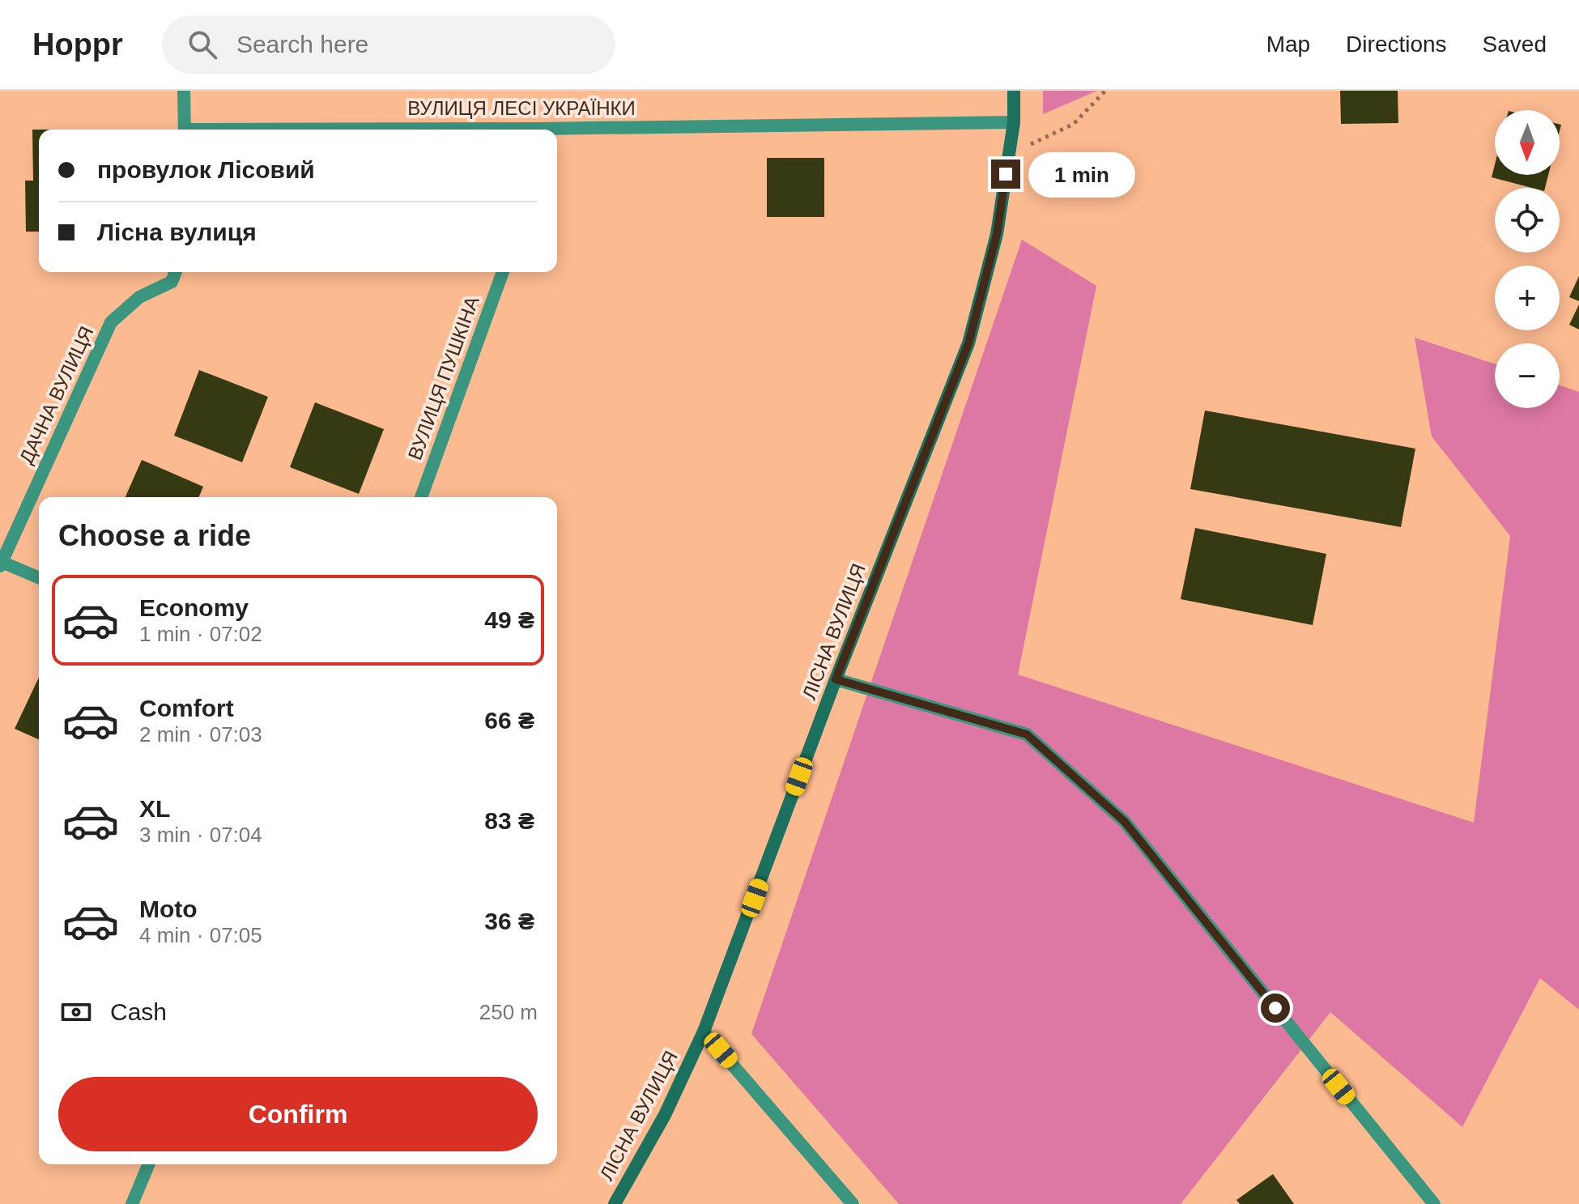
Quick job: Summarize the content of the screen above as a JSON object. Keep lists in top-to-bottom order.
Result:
{
  "streets": {
    "main road": ["ЛІСНА ВУЛИЦЯ"],
    "street": ["ВУЛИЦЯ ЛЕСІ УКРАЇНКИ", "ВУЛИЦЯ ПУШКІНА", "ДАЧНА ВУЛИЦЯ"]
  },
  "crossings": [
    ["ВУЛИЦЯ ЛЕСІ УКРАЇНКИ", "ЛІСНА ВУЛИЦЯ"]
  ],
  "north": "bottom",
  "page": {
    "header": "Hoppr",
    "search": "Search here",
    "nav": ["Map", "Directions", "Saved"],
    "map_buttons": ["+", "−"],
    "banner": ["провулок Лісовий", "Лісна вулиця"],
    "bubble": "1 min",
    "heading": "Choose a ride",
    "list": [
      {
        "name": "Economy",
        "note": "1 min · 07:02",
        "value": "49 ₴"
      },
      {
        "name": "Comfort",
        "note": "2 min · 07:03",
        "value": "66 ₴"
      },
      {
        "name": "XL",
        "note": "3 min · 07:04",
        "value": "83 ₴"
      },
      {
        "name": "Moto",
        "note": "4 min · 07:05",
        "value": "36 ₴"
      }
    ],
    "pay": ["Cash", "250 m"],
    "buttons": "Confirm"
  }
}
